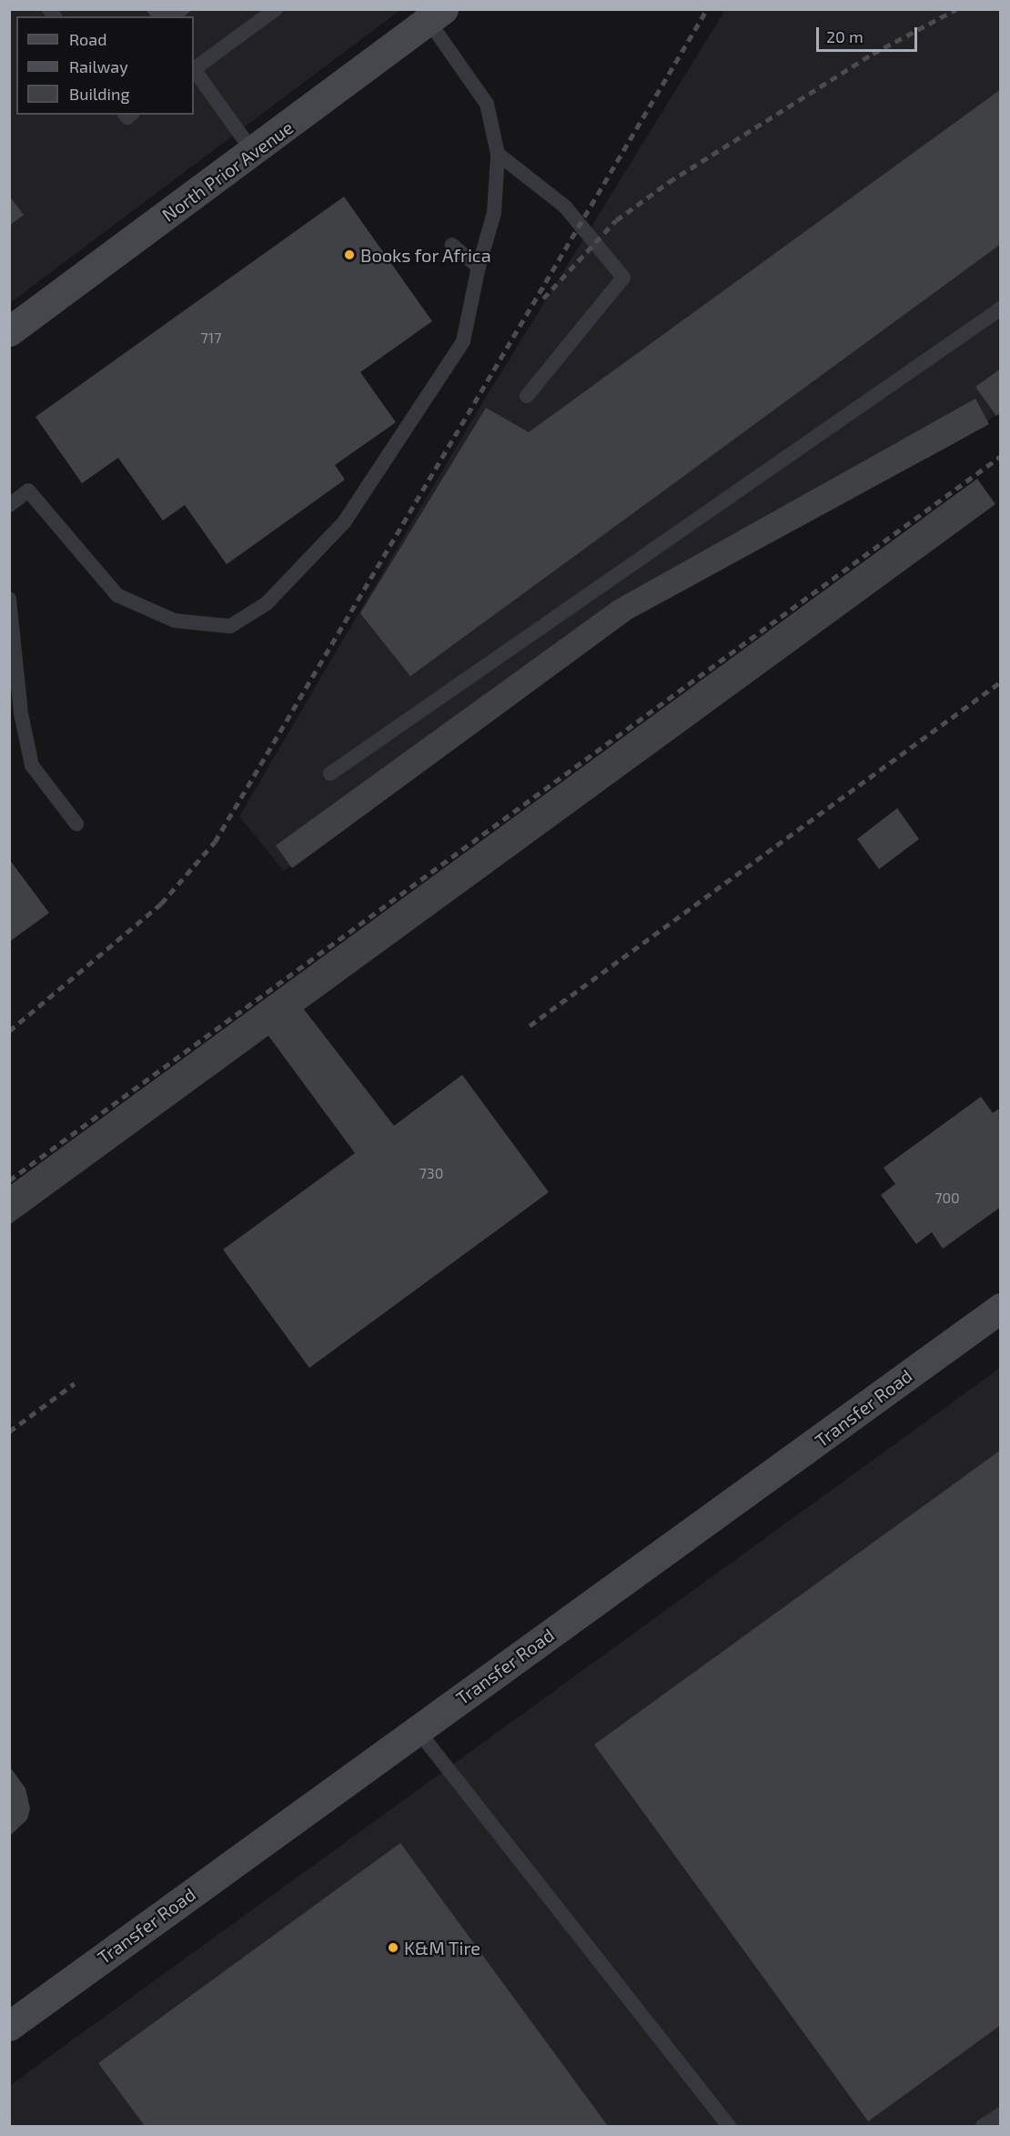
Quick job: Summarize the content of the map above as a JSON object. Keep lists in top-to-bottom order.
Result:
{
  "streets": {
    "main road": ["North Prior Avenue", "Transfer Road"]
  },
  "places": ["Books for Africa", "K&M Tire"],
  "house_numbers": ["717", "730", "700"],
  "legend": ["Road", "Railway", "Building"],
  "scale_bar": "20 m"
}
